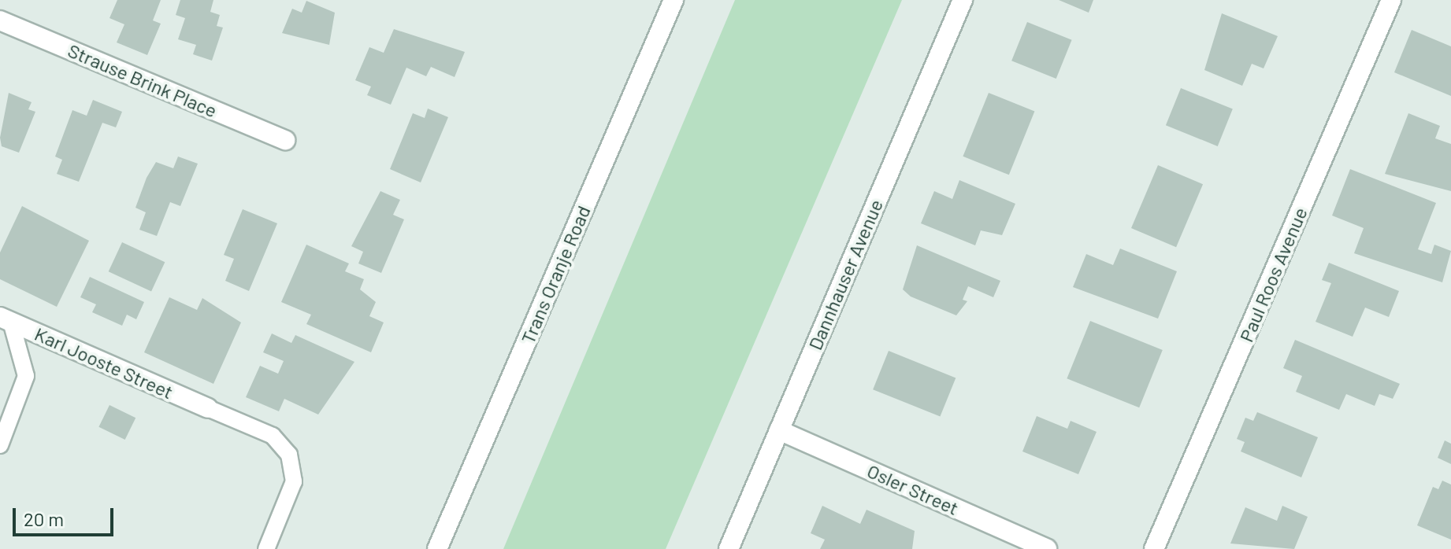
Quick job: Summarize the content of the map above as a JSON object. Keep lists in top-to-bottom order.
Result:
{
  "streets": {
    "street": [
      "Strause Brink Place",
      "Trans Oranje Road",
      "Dannhauser Avenue",
      "Paul Roos Avenue",
      "Karl Jooste Street",
      "Osler Street"
    ]
  },
  "crossings": [
    ["Dannhauser Avenue", "Osler Street"]
  ],
  "scale_bar": "20 m"
}
